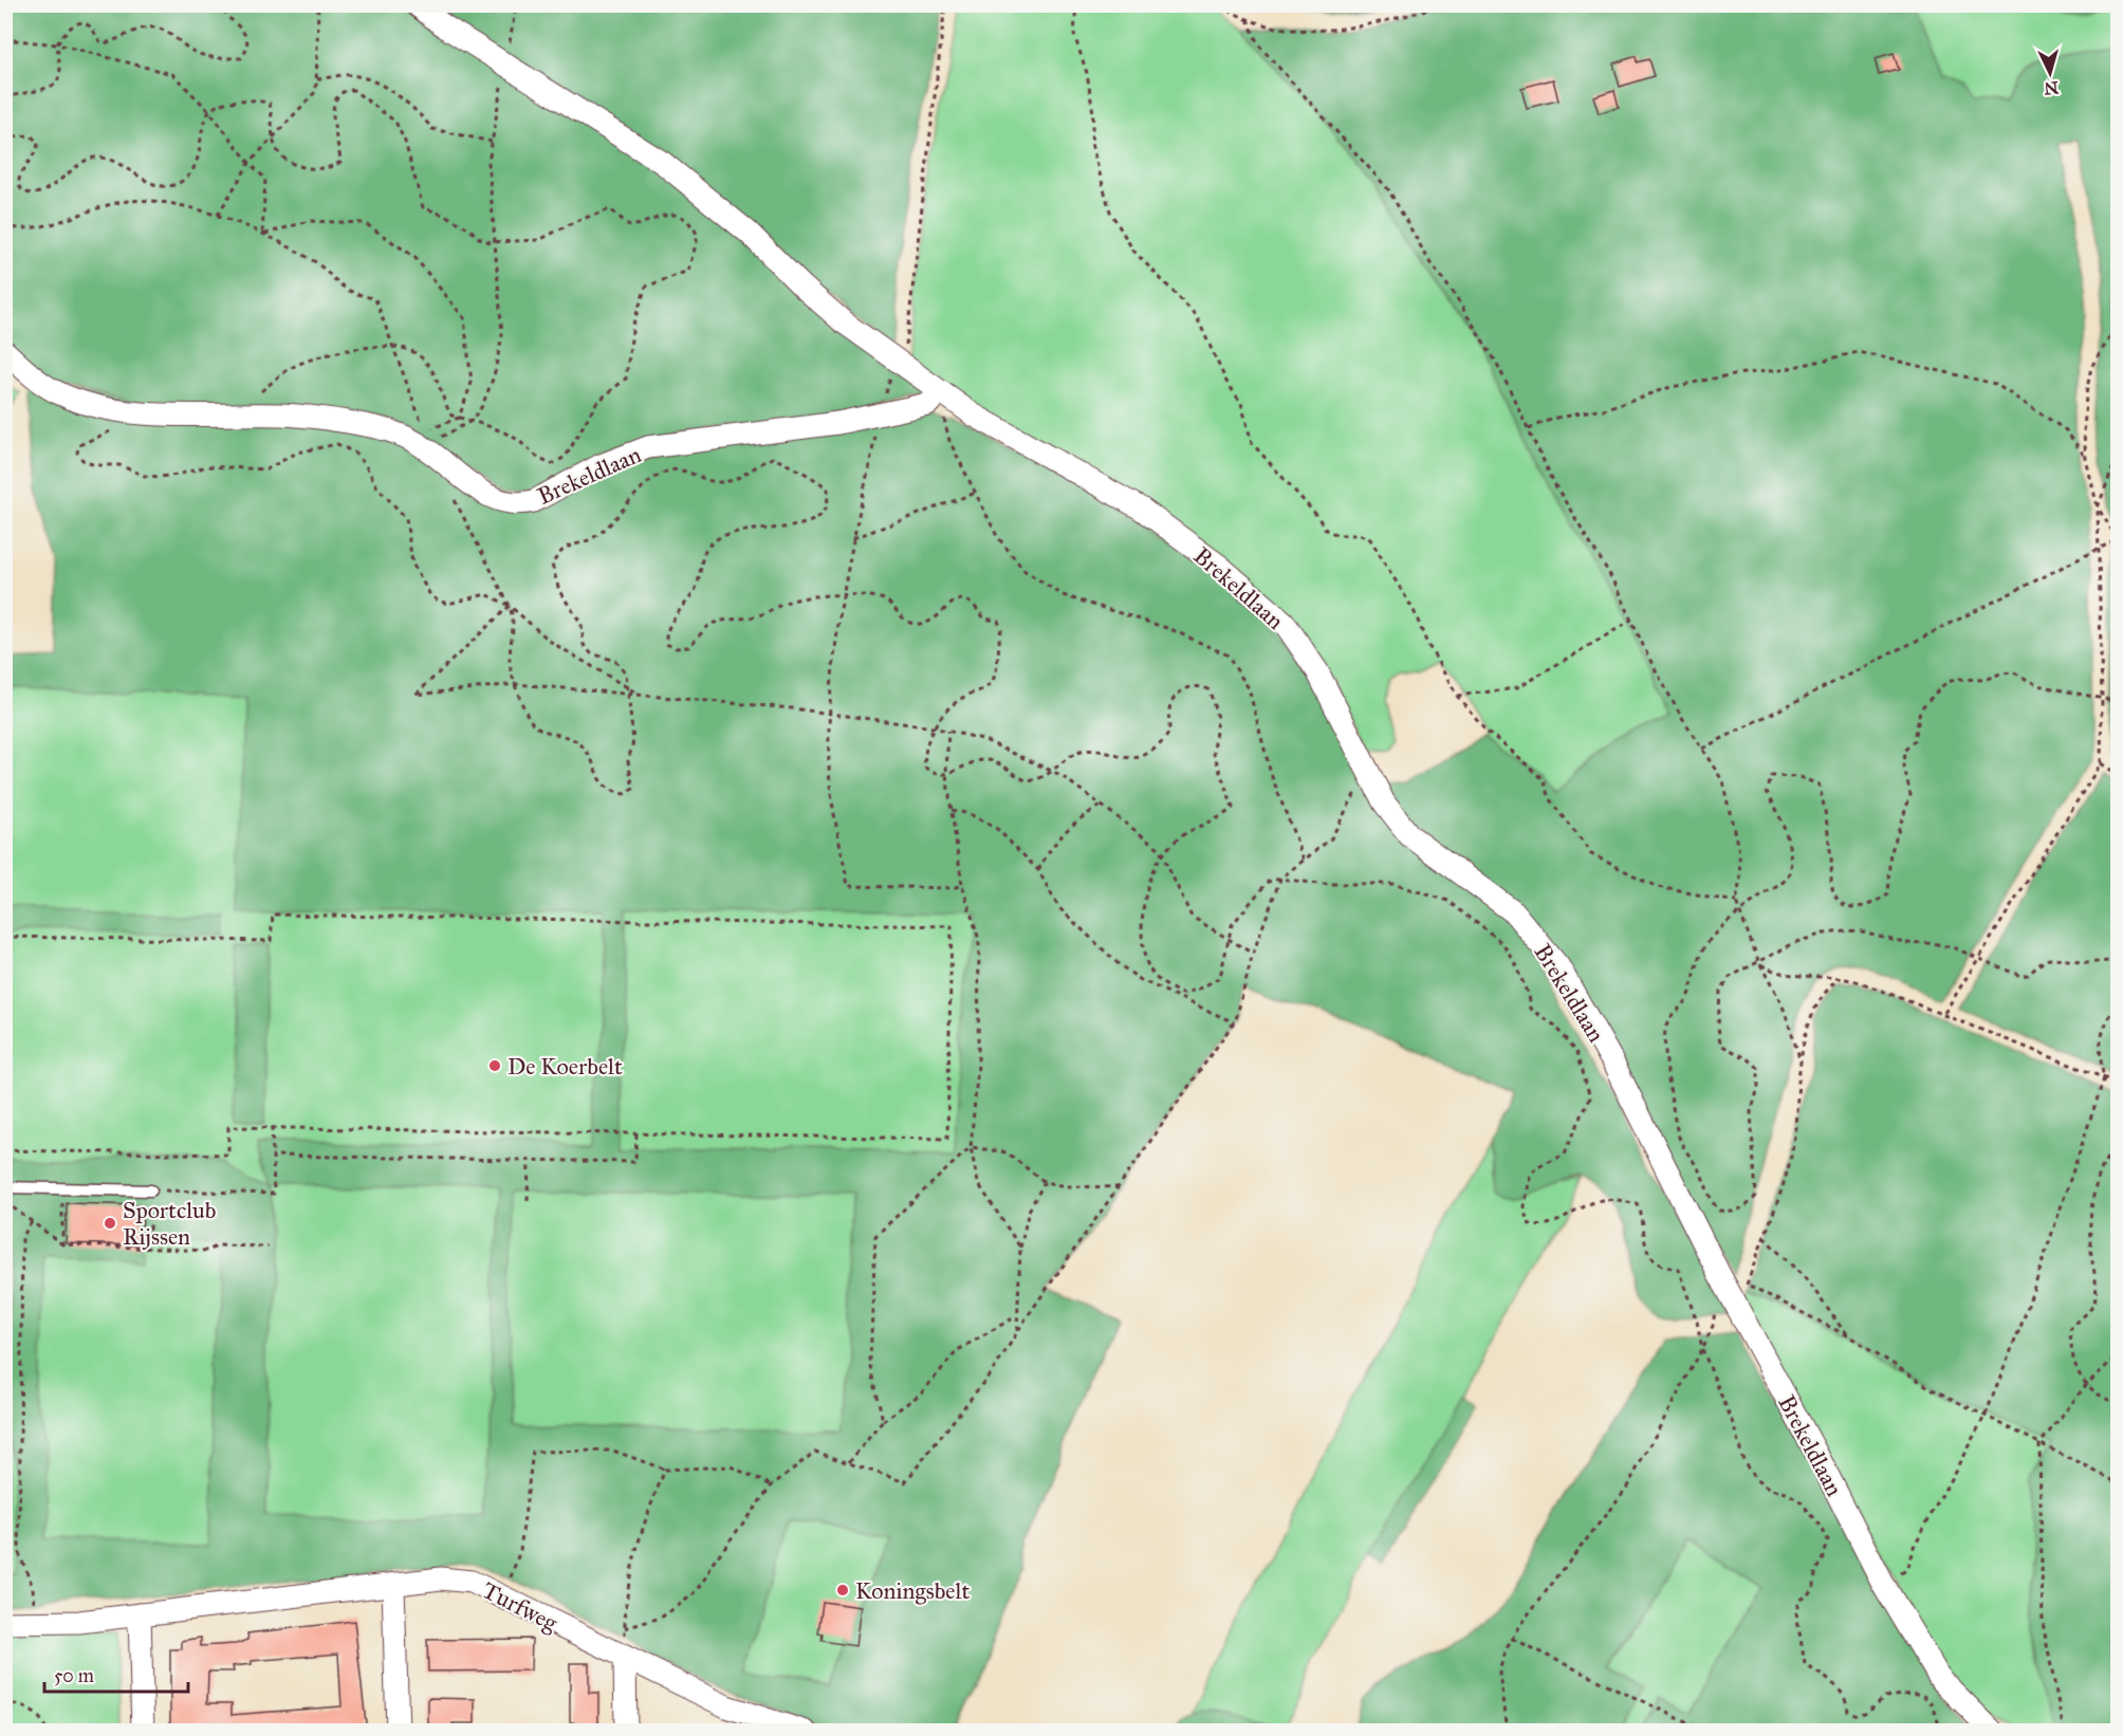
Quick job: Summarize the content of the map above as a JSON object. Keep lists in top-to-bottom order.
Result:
{
  "streets": {
    "street": ["Brekeldlaan", "Turfweg"]
  },
  "places": ["De Koerbelt", "Sportclub Rijssen", "Koningsbelt"],
  "scale_bar": "50 m",
  "north": "bottom"
}
